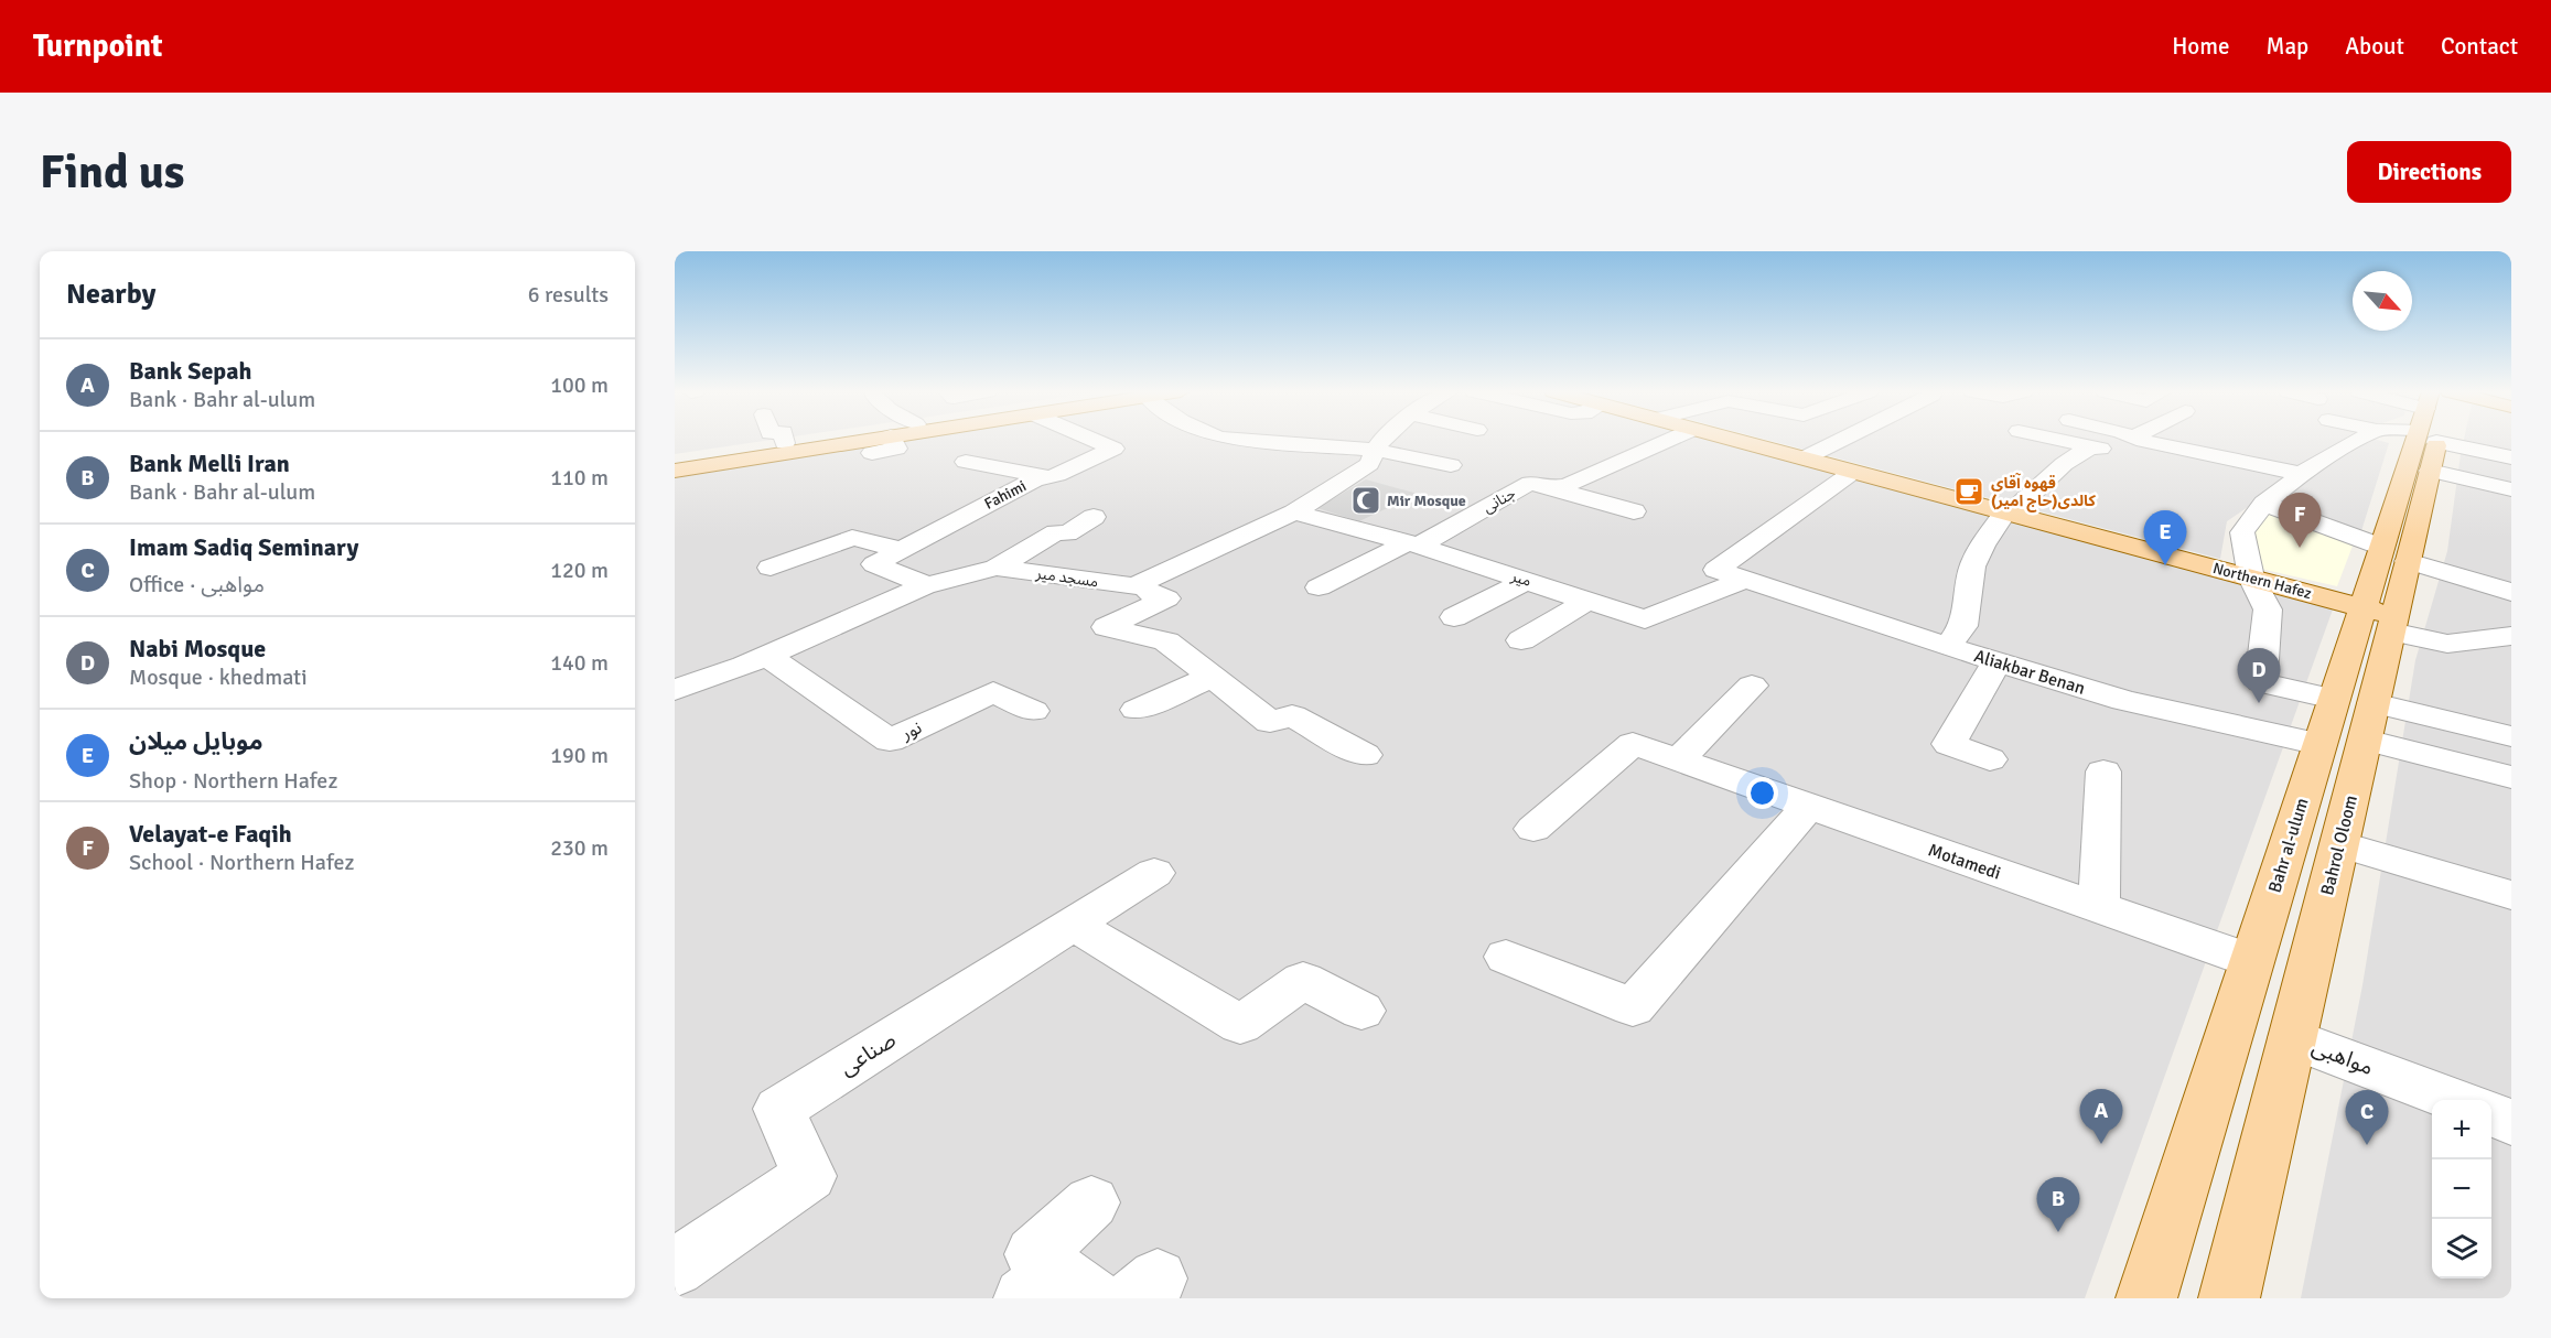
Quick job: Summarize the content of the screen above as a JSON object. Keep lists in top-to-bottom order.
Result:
{
  "streets": {
    "main road": ["Northern Hafez", "Bahr al-ulum", "Bahrol Oloom"],
    "street": [
      "Fahimi",
      "جنانی",
      "مسجد میر",
      "میر",
      "Aliakbar Benan",
      "نور",
      "Motamedi",
      "صناعی",
      "مواهبی"
    ]
  },
  "crossings": [
    ["Fahimi", "مسجد میر"],
    ["جنانی", "میر"],
    ["مسجد میر", "نور"],
    ["میر", "Northern Hafez"],
    ["میر", "Aliakbar Benan"],
    ["Northern Hafez", "Bahr al-ulum"],
    ["Northern Hafez", "Bahrol Oloom"],
    ["Aliakbar Benan", "Bahr al-ulum"],
    ["Bahr al-ulum", "Bahrol Oloom"],
    ["Bahr al-ulum", "Motamedi"],
    ["Bahrol Oloom", "مواهبی"]
  ],
  "places": {
    "cafe": ["قهوه آقای کالدی(حاج امیر)"],
    "mosque": ["Mir Mosque"]
  },
  "north": "bottom right",
  "page": {
    "header": "Turnpoint",
    "nav": [
      "Home",
      "Map",
      "About",
      "Contact"
    ],
    "buttons": "Directions",
    "title": "Find us",
    "heading": ["Nearby", "6 results"],
    "list": [
      {
        "mark": "A",
        "name": "Bank Sepah",
        "note": "Bank · Bahr al-ulum",
        "value": "100 m"
      },
      {
        "mark": "B",
        "name": "Bank Melli Iran",
        "note": "Bank · Bahr al-ulum",
        "value": "110 m"
      },
      {
        "mark": "C",
        "name": "Imam Sadiq Seminary",
        "note": "Office · مواهبی",
        "value": "120 m"
      },
      {
        "mark": "D",
        "name": "Nabi Mosque",
        "note": "Mosque · khedmati",
        "value": "140 m"
      },
      {
        "mark": "E",
        "name": "موبایل میلان",
        "note": "Shop · Northern Hafez",
        "value": "190 m"
      },
      {
        "mark": "F",
        "name": "Velayat-e Faqih",
        "note": "School · Northern Hafez",
        "value": "230 m"
      }
    ],
    "pins": [
      "F",
      "E",
      "D",
      "A",
      "C",
      "B"
    ],
    "map_buttons": ["+", "−"]
  }
}
